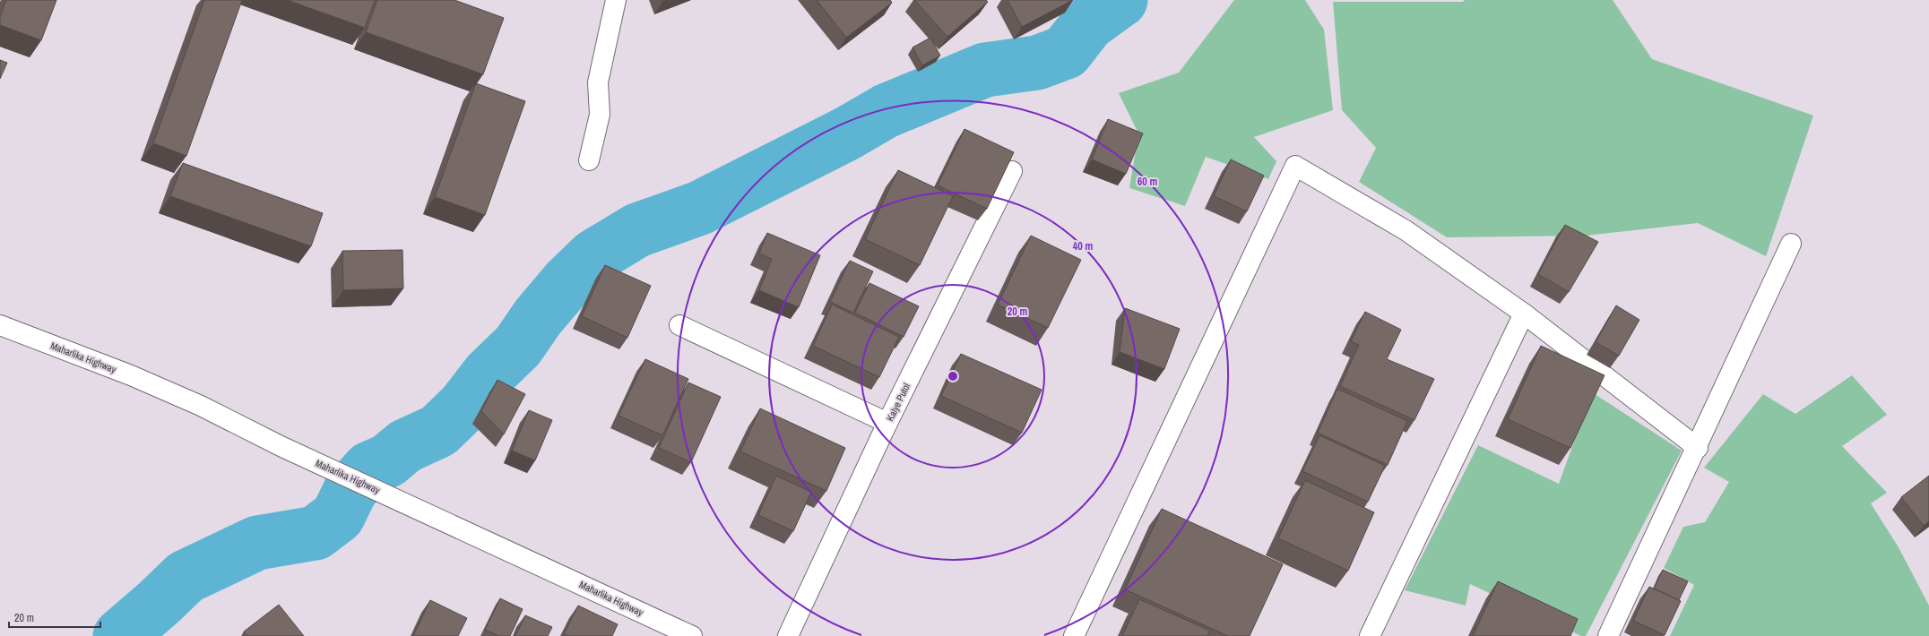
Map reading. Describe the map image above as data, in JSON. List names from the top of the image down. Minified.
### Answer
{"streets":{"main road":["Maharlika Highway","Kalye Putol"]},"scale_bar":"20 m","rings":["60 m","40 m","20 m"]}
